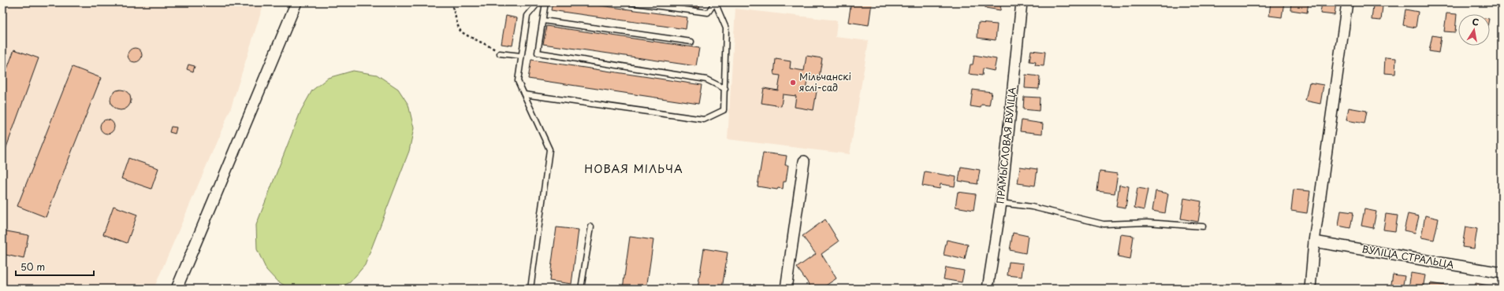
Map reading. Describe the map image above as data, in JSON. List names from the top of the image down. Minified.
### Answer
{"streets":{"street":["ПРАМЫСЛОВАЯ ВУЛІЦА","ВУЛІЦА СТРАЛЬЦА"]},"districts":["НОВАЯ МІЛЬЧА"],"places":["Мільчанскі яслі-сад"],"scale_bar":"50 m","north":"top"}
